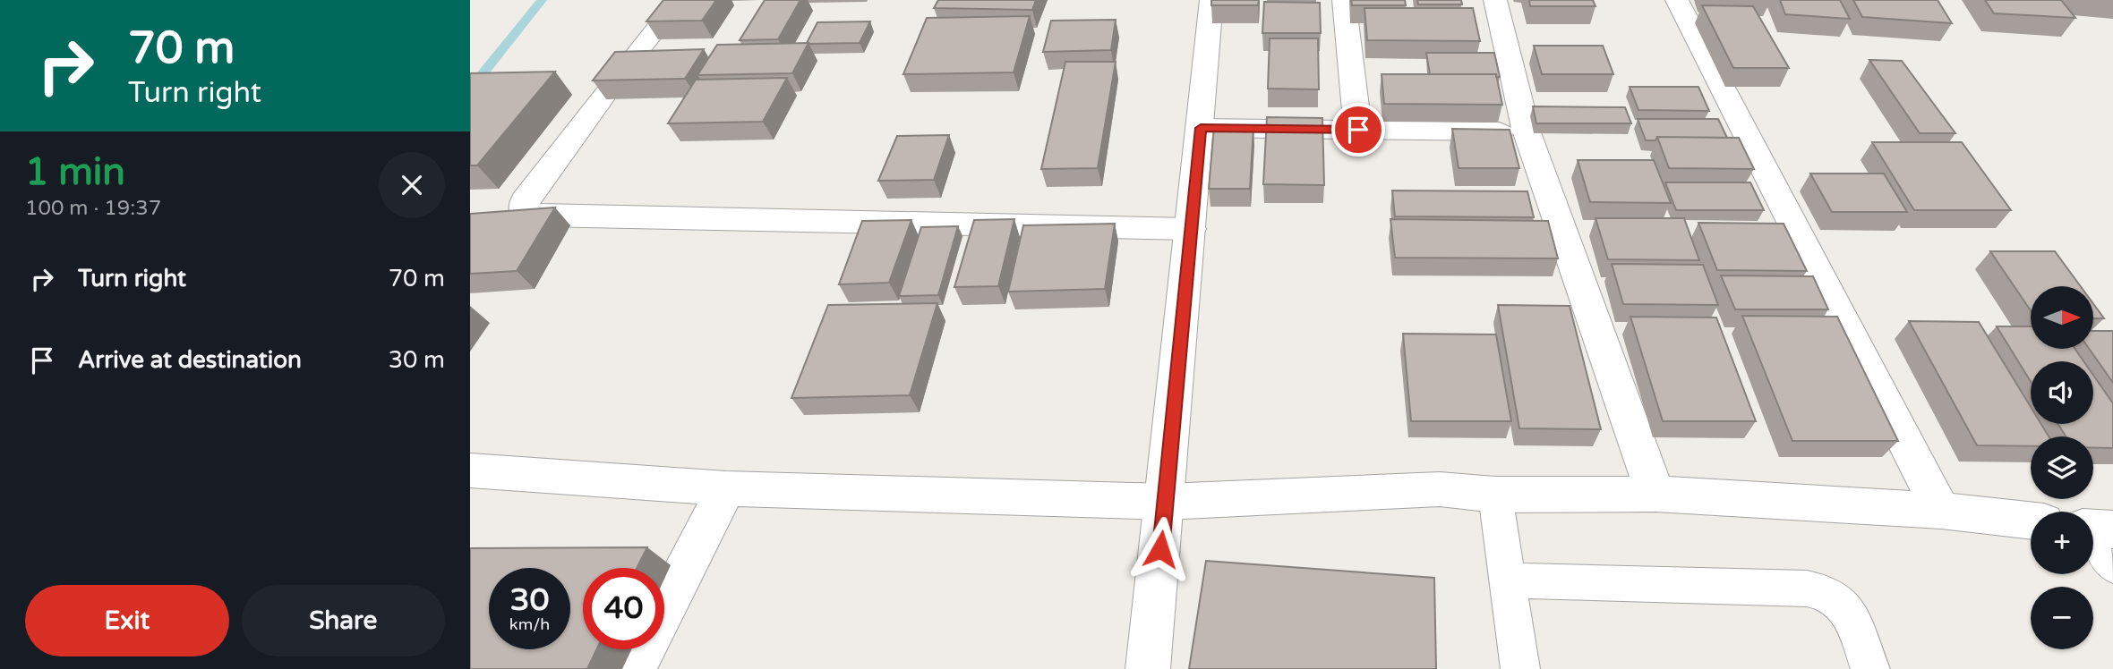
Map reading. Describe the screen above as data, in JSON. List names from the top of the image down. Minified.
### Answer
{"north":"right","page":{"turn":["70 m","Turn right"],"heading":["1 min","100 m · 19:37"],"list":[{"name":"Turn right","value":"70 m"},{"name":"Arrive at destination","value":"30 m"}],"map_buttons":["+","−"],"speed":"30 km/h","limit":"40","buttons":["Exit","Share"]}}
